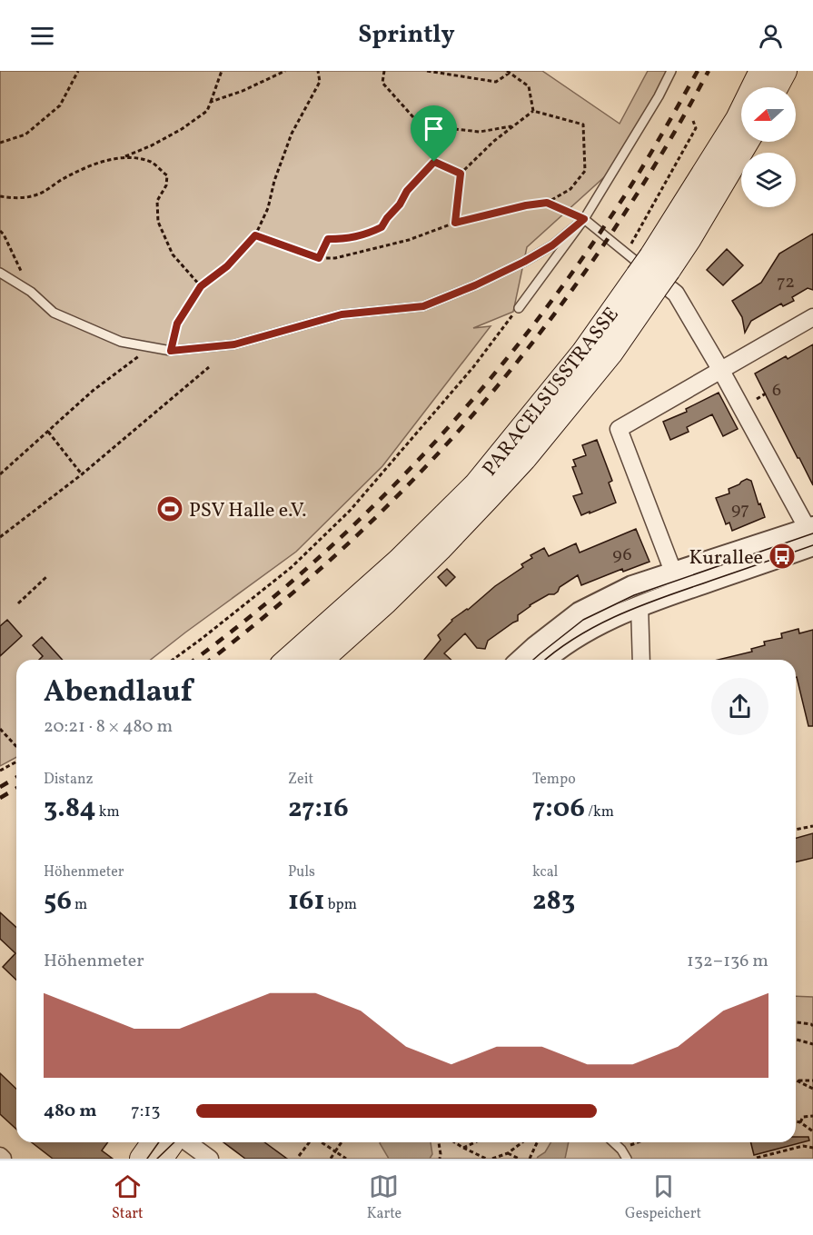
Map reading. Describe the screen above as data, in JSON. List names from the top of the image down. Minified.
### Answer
{"streets":{"main road":["PARACELSUSSTRASSE"]},"places":{"sports":["PSV Halle e.V."],"bus stop":["Kurallee"]},"house_numbers":["72","6","97","96"],"north":"left","page":{"header":"Sprintly","heading":["Abendlauf","20:21 · 8 × 480 m"],"stats":[["Distanz","3.84 km"],["Zeit","27:16"],["Tempo","7:06 /km"],["Höhenmeter","56 m"],["Puls","161 bpm"],["kcal","283"]],"chart":["Höhenmeter","132–136 m"],"list":[{"name":"480 m","note":"7:13"}],"tabs":["Start","Karte","Gespeichert"]}}
